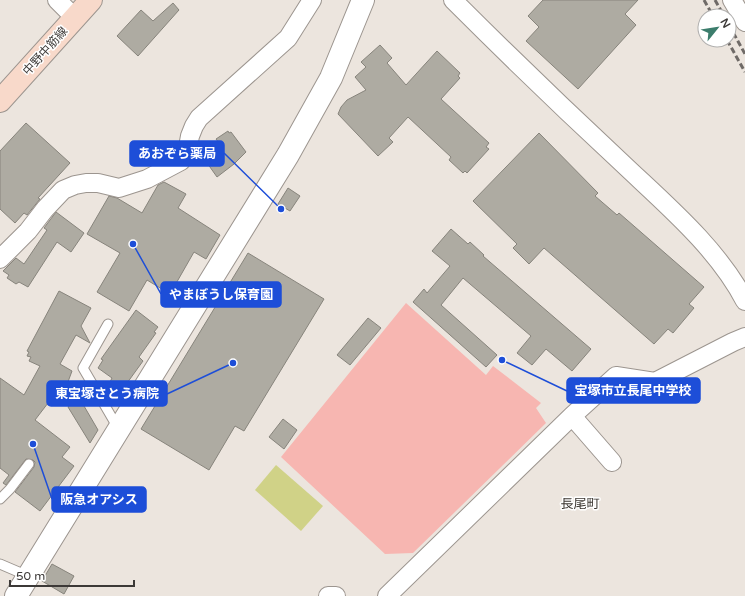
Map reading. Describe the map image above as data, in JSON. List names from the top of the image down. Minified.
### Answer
{"streets":{"main road":["中野中筋線"]},"districts":["長尾町"],"places":["あおぞら薬局","やまぼうし保育園","宝塚市立長尾中学校","東宝塚さとう病院","阪急オアシス"],"scale_bar":"50 m","north":"top right"}
